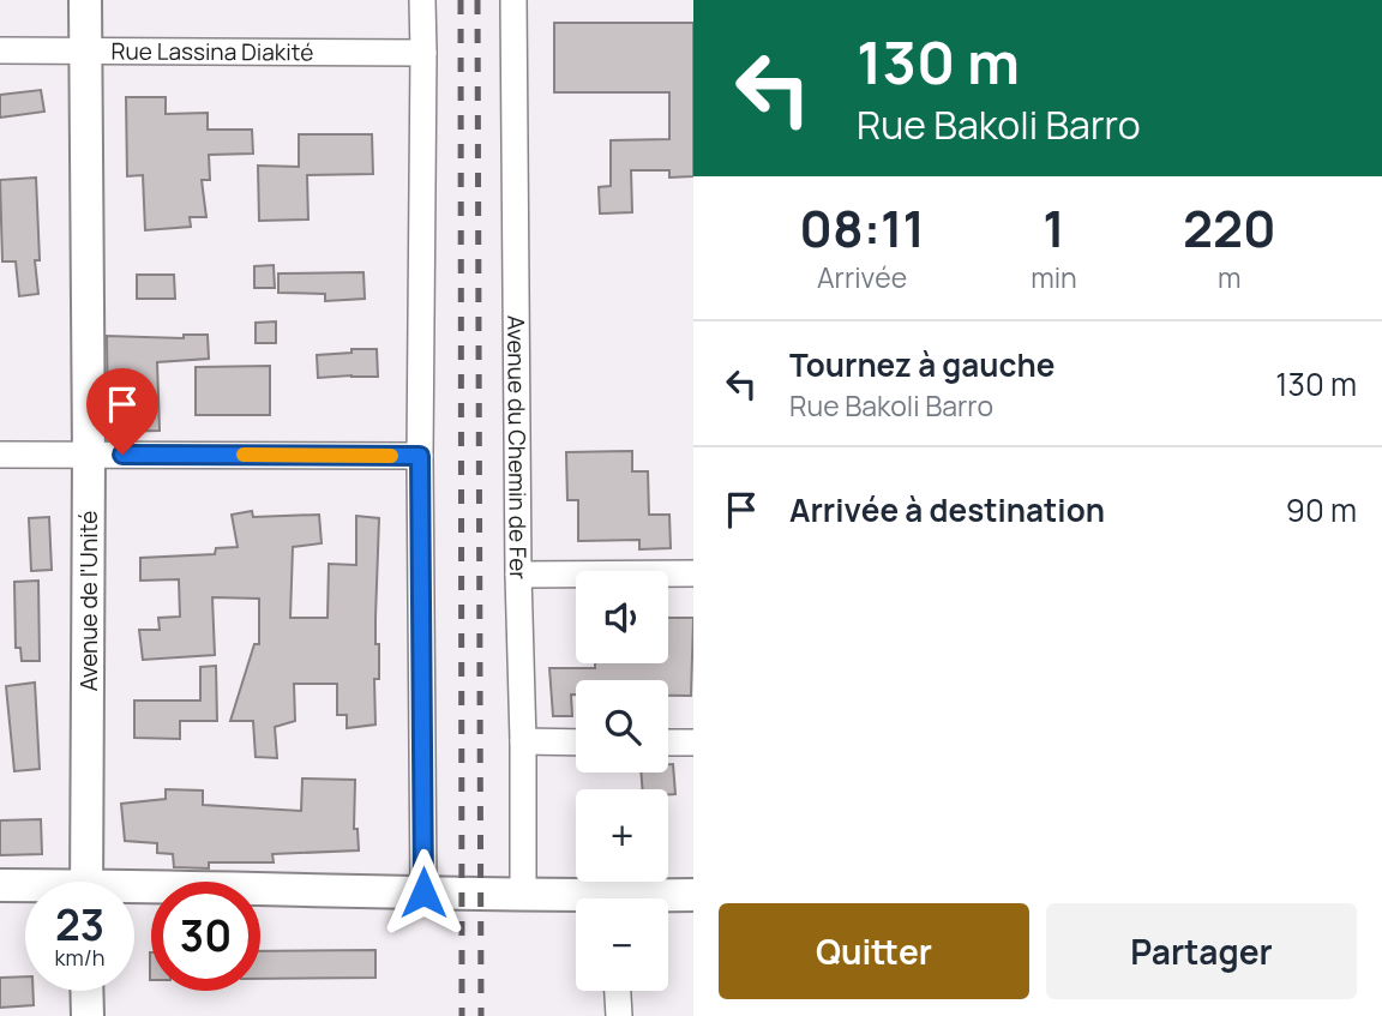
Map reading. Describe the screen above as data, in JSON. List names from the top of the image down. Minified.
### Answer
{"streets":{"street":["Rue Lassina Diakité","Avenue du Chemin de Fer","Avenue de l'Unité"]},"crossings":[["Rue Lassina Diakité","Avenue de l'Unité"]],"page":{"turn":["130 m","Rue Bakoli Barro"],"eta":["08:11","Arrivée","1","min","220","m"],"list":[{"name":"Tournez à gauche","note":"Rue Bakoli Barro","value":"130 m"},{"name":"Arrivée à destination","value":"90 m"}],"map_buttons":["+","−"],"speed":"23 km/h","limit":"30","buttons":["Quitter","Partager"]}}
